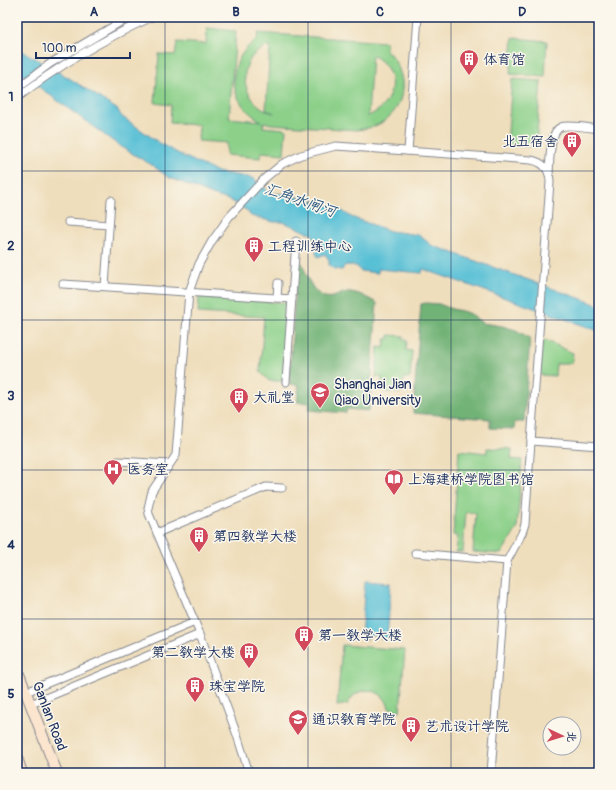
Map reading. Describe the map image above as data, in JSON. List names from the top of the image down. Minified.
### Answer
{"streets":{"main road":["Ganlan Road"]},"water":["汇角水闸河"],"places":{"building":["体育馆","北五宿舍","工程训练中心","大礼堂","第四教学大楼","第一教学大楼","第二教学大楼","珠宝学院","艺术设计学院"],"school or university":["Shanghai Jian Qiao University","通识教育学院"],"hospital":["医务室"],"library":["上海建桥学院图书馆"]},"scale_bar":"100 m","north":"right","grid":{"columns":["A","B","C","D"],"rows":["1","2","3","4","5"]}}
